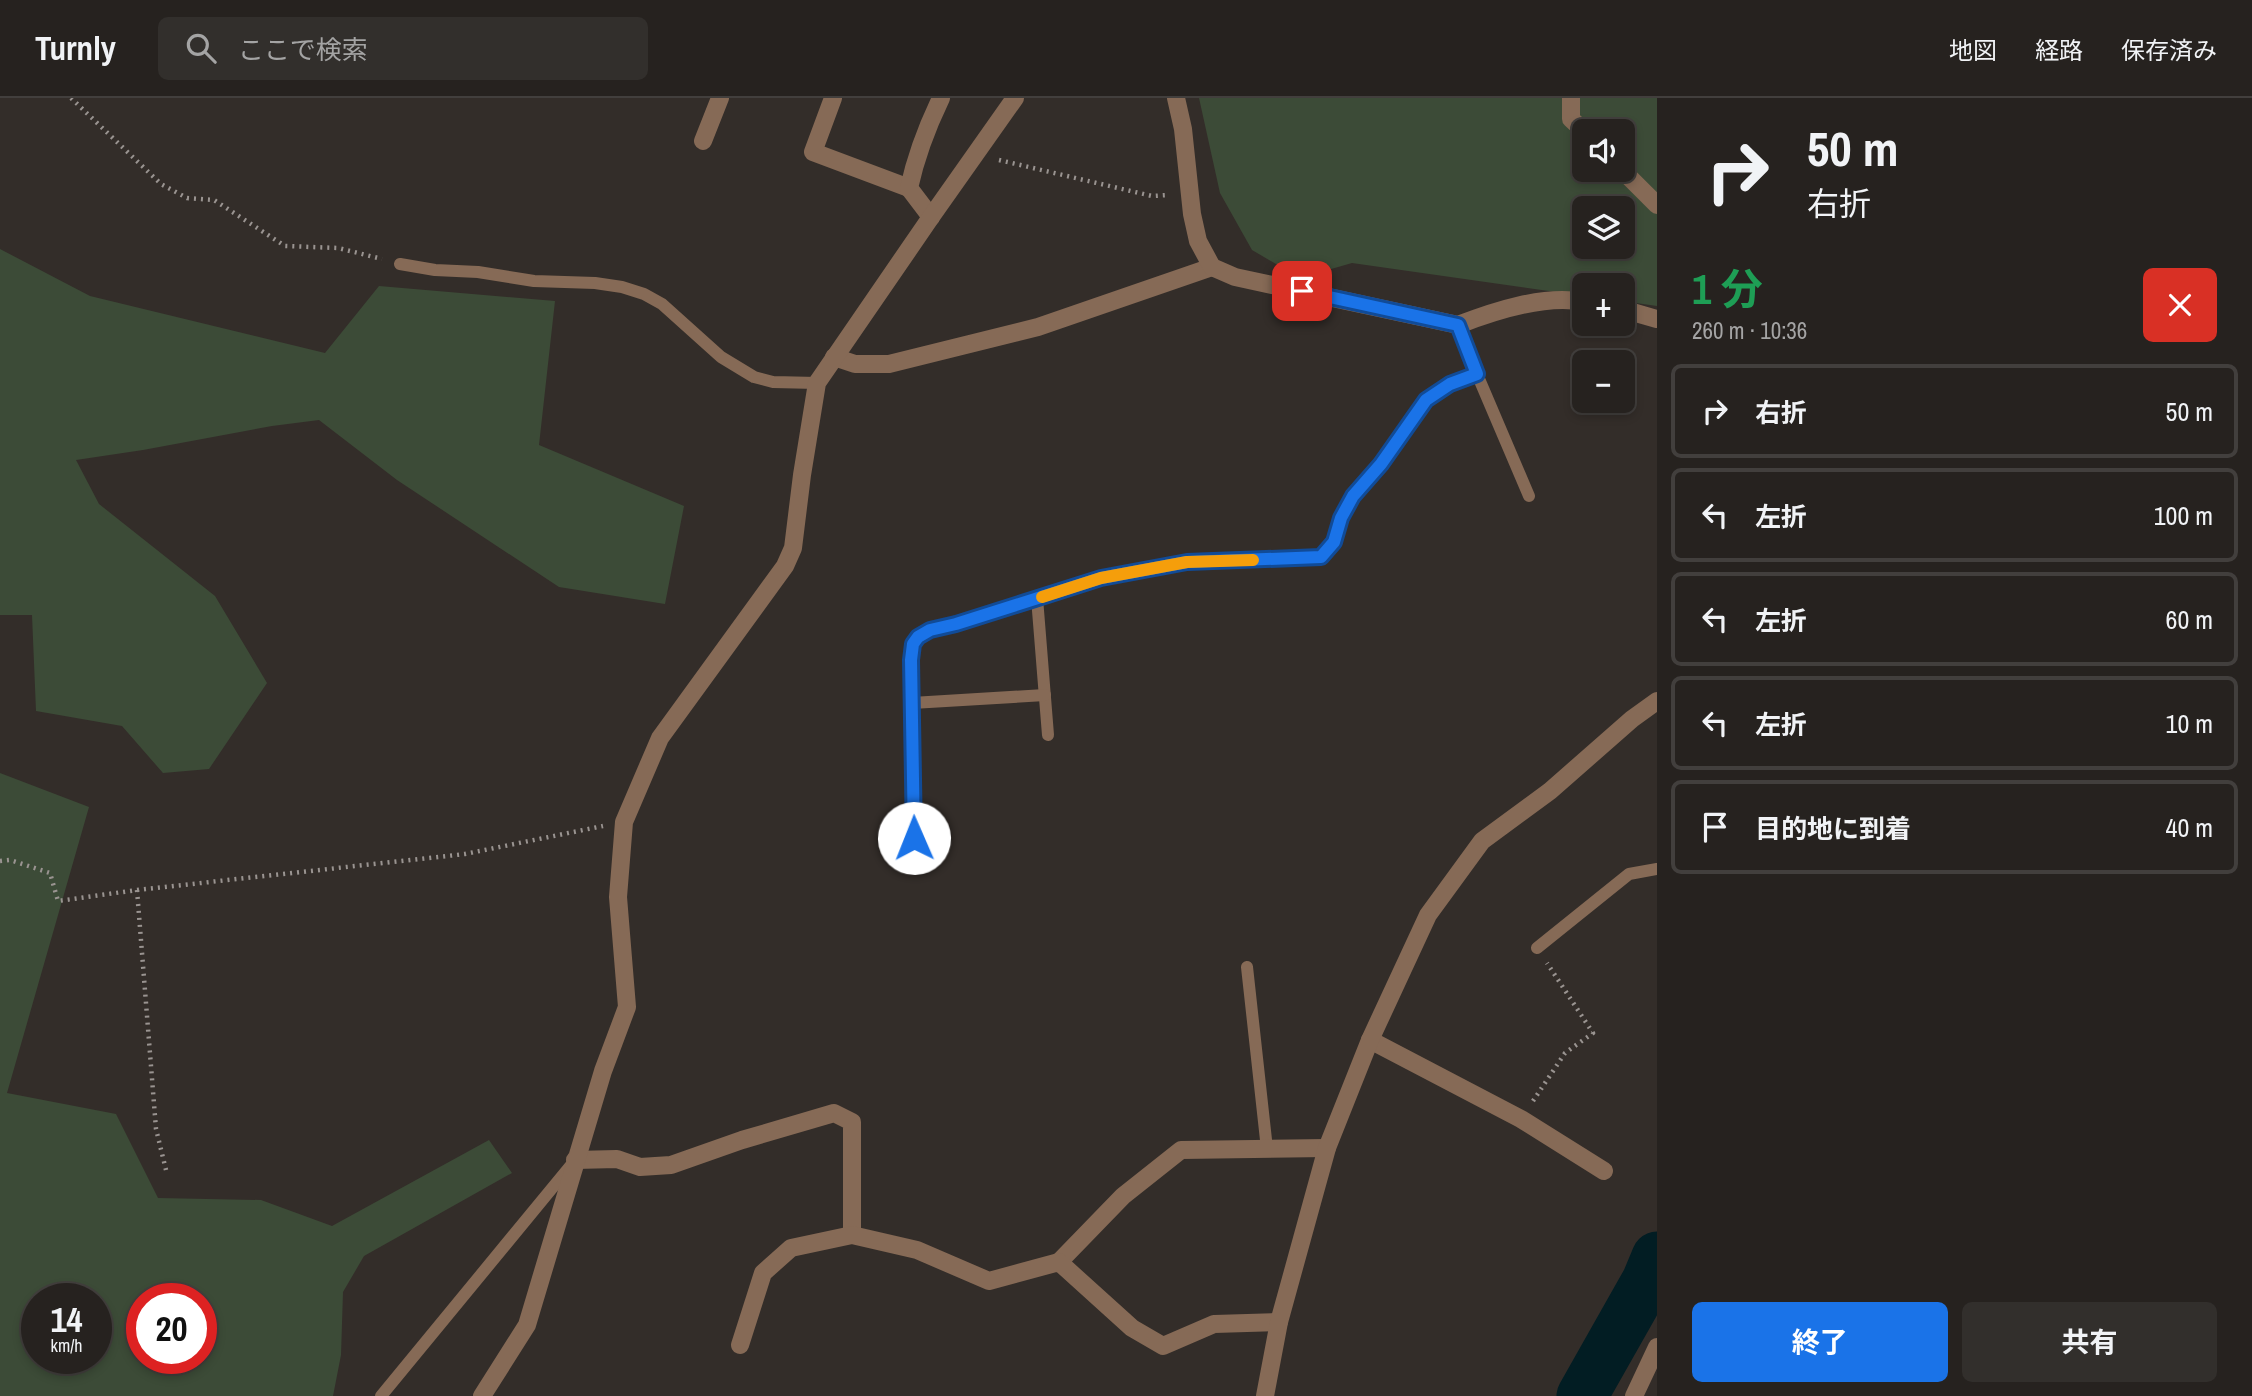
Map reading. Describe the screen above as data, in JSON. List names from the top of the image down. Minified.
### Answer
{"page":{"header":"Turnly","search":"ここで検索","nav":["地図","経路","保存済み"],"turn":["50 m","右折"],"map_buttons":["+","−"],"heading":["1 分","260 m · 10:36"],"list":[{"name":"右折","value":"50 m"},{"name":"左折","value":"100 m"},{"name":"左折","value":"60 m"},{"name":"左折","value":"10 m"},{"name":"目的地に到着","value":"40 m"}],"speed":"14 km/h","limit":"20","buttons":["終了","共有"]}}
